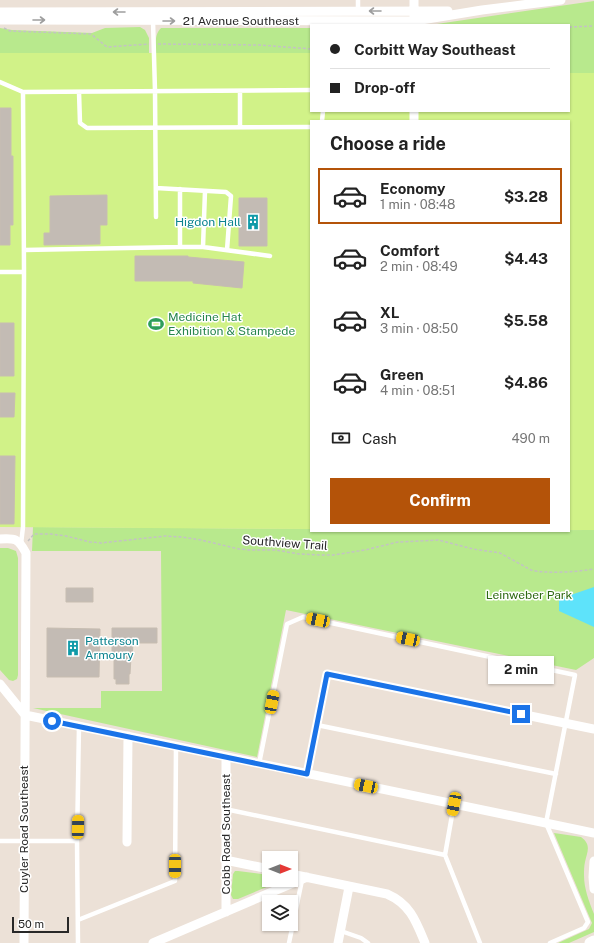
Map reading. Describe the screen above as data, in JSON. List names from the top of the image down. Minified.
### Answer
{"streets":{"street":["21 Avenue Southeast","Cuyler Road Southeast","Cobb Road Southeast"],"path":["Southview Trail"]},"crossings":[["Southview Trail","Cuyler Road Southeast"]],"parks":["Leinweber Park"],"places":{"building":["Higdon Hall","Patterson Armoury"],"sports":["Medicine Hat Exhibition & Stampede"]},"scale_bar":"50 m","north":"right","page":{"banner":["Corbitt Way Southeast","Drop-off"],"heading":"Choose a ride","list":[{"name":"Economy","note":"1 min · 08:48","value":"$3.28"},{"name":"Comfort","note":"2 min · 08:49","value":"$4.43"},{"name":"XL","note":"3 min · 08:50","value":"$5.58"},{"name":"Green","note":"4 min · 08:51","value":"$4.86"}],"pay":["Cash","490 m"],"buttons":"Confirm","bubble":"2 min","scale":"50 m"}}
